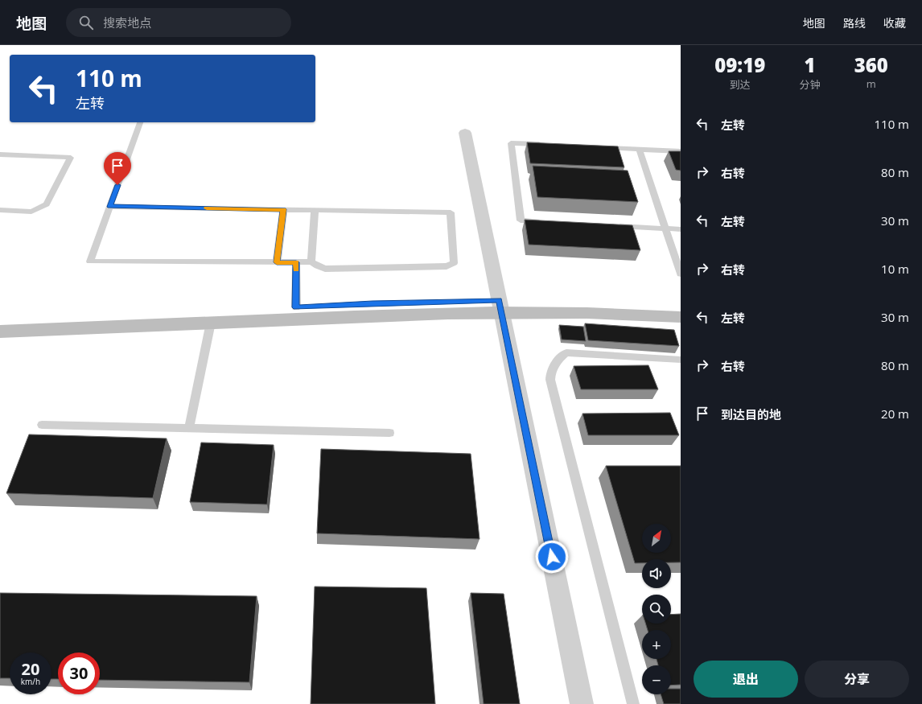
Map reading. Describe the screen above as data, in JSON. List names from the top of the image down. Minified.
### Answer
{"north":"top right","page":{"header":"地图","search":"搜索地点","nav":["地图","路线","收藏"],"eta":["09:19","到达","1","分钟","360","m"],"turn":["110 m","左转"],"list":[{"name":"左转","value":"110 m"},{"name":"右转","value":"80 m"},{"name":"左转","value":"30 m"},{"name":"右转","value":"10 m"},{"name":"左转","value":"30 m"},{"name":"右转","value":"80 m"},{"name":"到达目的地","value":"20 m"}],"map_buttons":["+","−"],"speed":"20 km/h","limit":"30","buttons":["退出","分享"]}}
